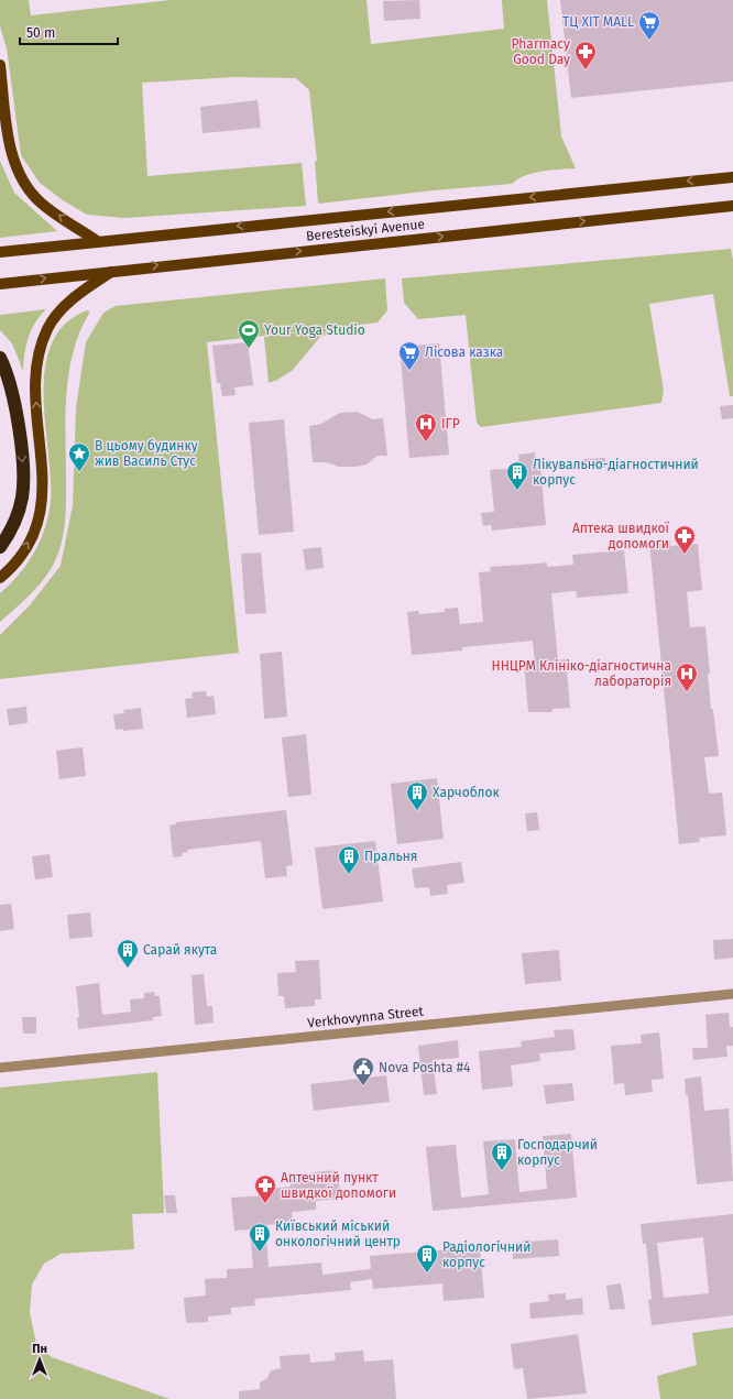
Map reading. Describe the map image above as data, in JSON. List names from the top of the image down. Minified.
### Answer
{"streets":{"main road":["Beresteiskyi Avenue"],"street":["Verkhovynna Street"]},"places":{"supermarket":["ТЦ ХІТ MALL","Лісова казка"],"pharmacy":["Pharmacy Good Day","Аптека швидкої допомоги","Аптечний пункт швидкої допомоги"],"sports":["Your Yoga Studio"],"hospital":["ІГР","ННЦРМ Клініко-діагностична лабораторія"],"place":["В цьому будинку жив Василь Стус"],"building":["Лікувально-діагностичний корпус","Харчоблок","Пральня","Сарай якута","Господарчий корпус","Київський міський онкологічний центр","Радіологічний корпус"],"public building":["Nova Poshta #4"]},"scale_bar":"50 m","north":"top"}
